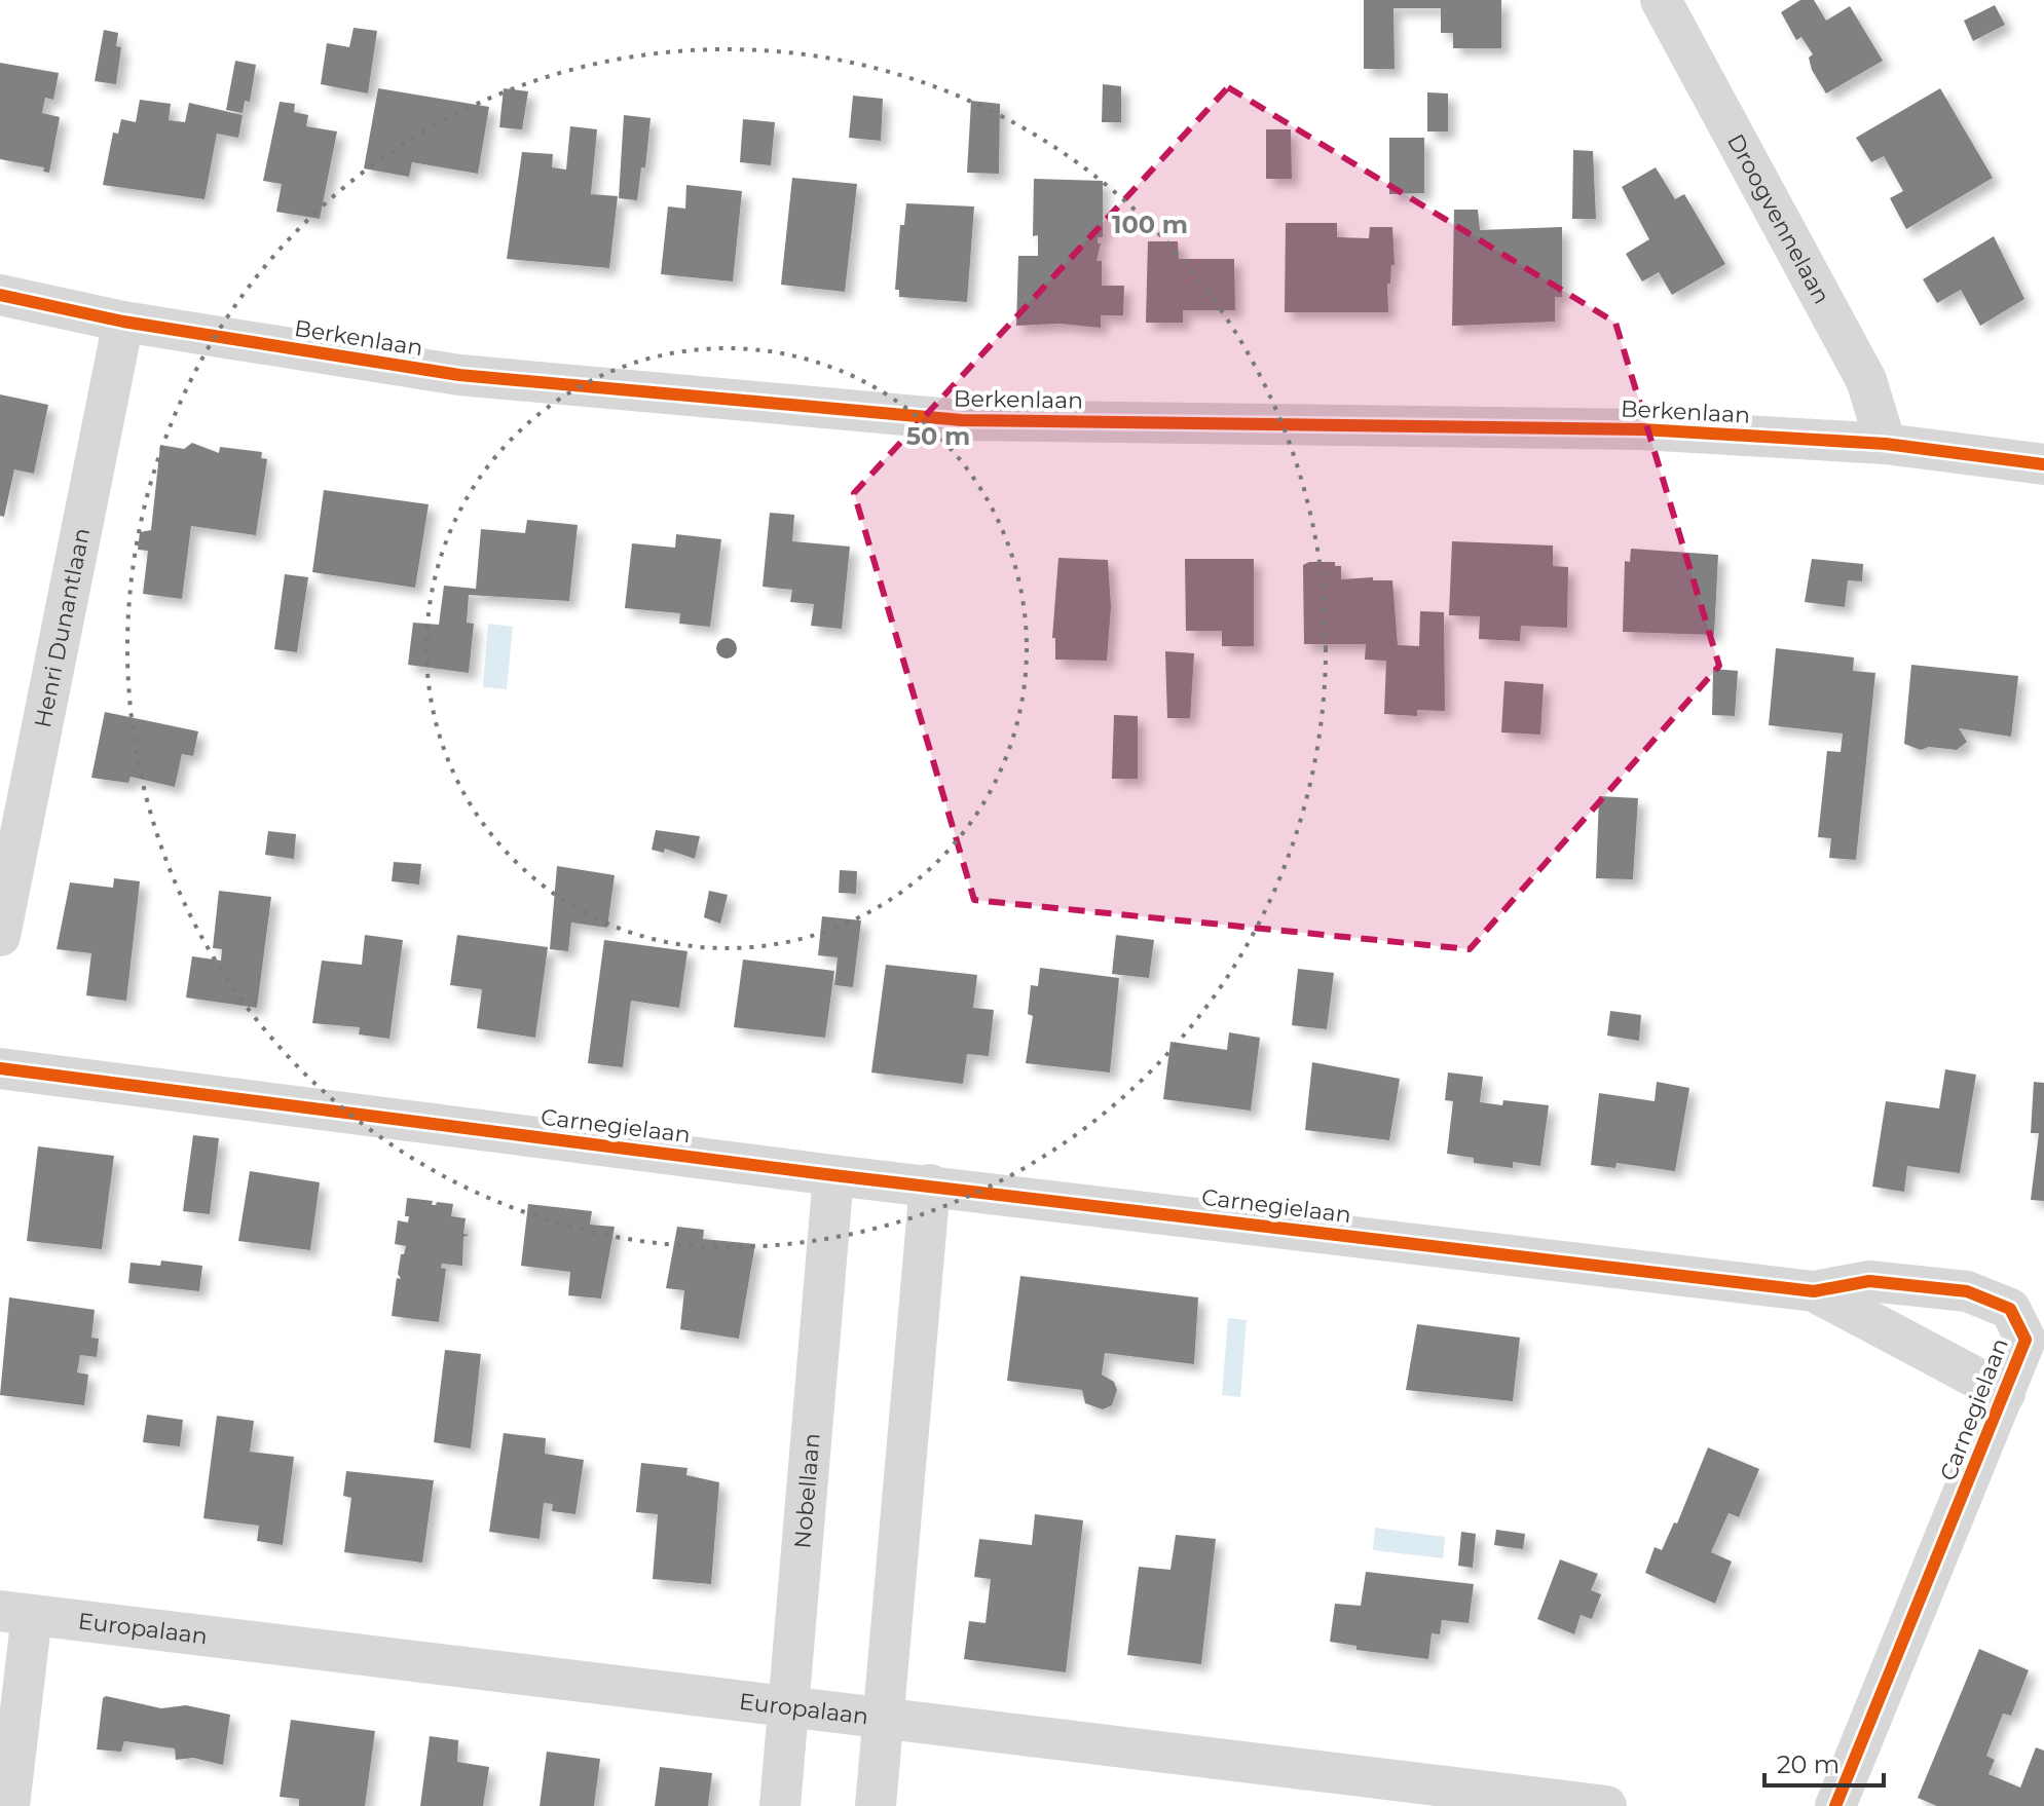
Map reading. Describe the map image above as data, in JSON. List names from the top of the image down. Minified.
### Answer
{"streets":{"street":["Droogvennelaan","Berkenlaan","Henri Dunantlaan","Carnegielaan","Nobellaan","Europalaan"]},"crossings":[["Droogvennelaan","Berkenlaan"],["Berkenlaan","Henri Dunantlaan"],["Carnegielaan","Nobellaan"],["Nobellaan","Europalaan"]],"scale_bar":"20 m","rings":["100 m","50 m"]}
